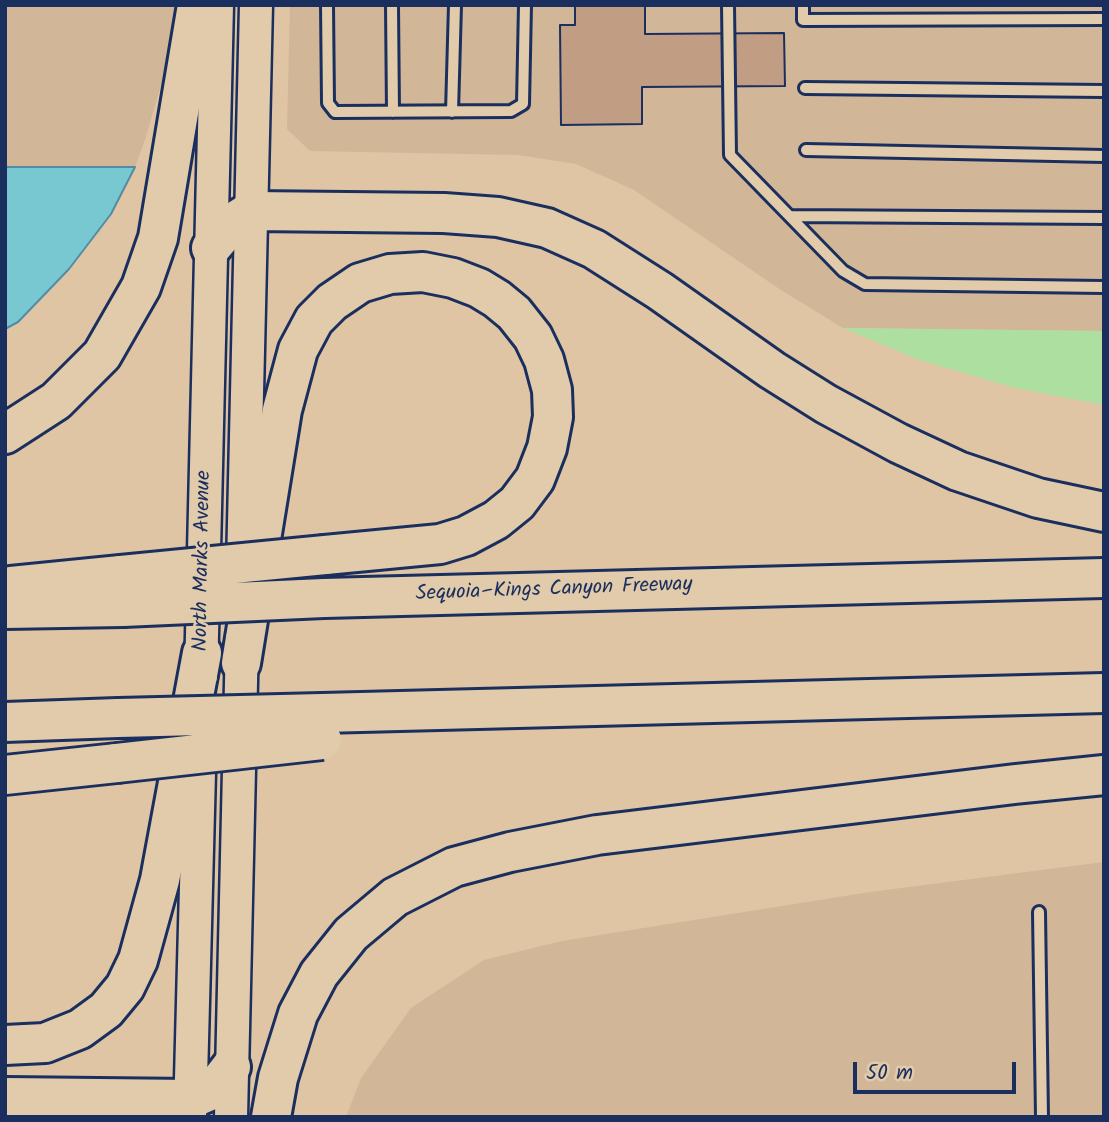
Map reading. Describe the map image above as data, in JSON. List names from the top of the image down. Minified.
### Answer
{"streets":{"highway":["Sequoia–Kings Canyon Freeway"],"main road":["North Marks Avenue"]},"scale_bar":"50 m"}
